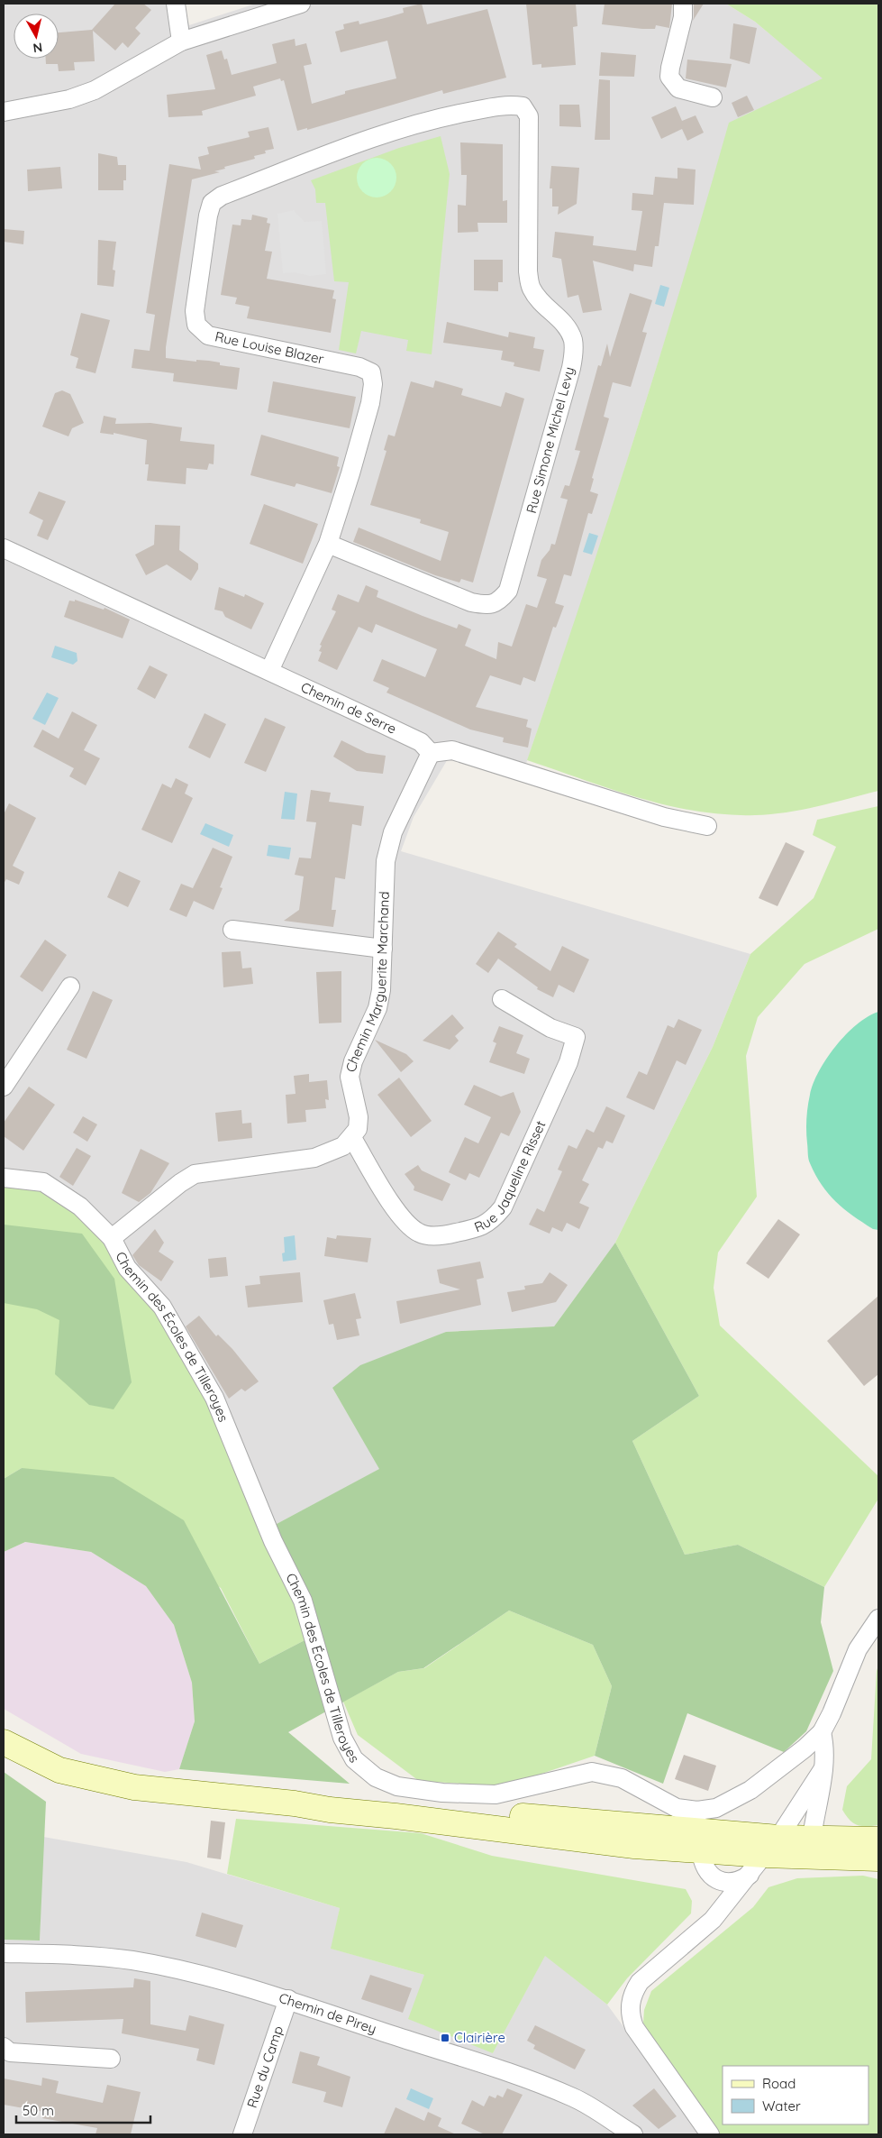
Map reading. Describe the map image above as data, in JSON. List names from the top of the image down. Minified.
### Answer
{"streets":{"street":["Rue Louise Blazer","Rue Simone Michel Levy","Chemin de Serre","Chemin Marguerite Marchand","Rue Jaqueline Risset","Chemin des Écoles de Tilleroyes","Chemin de Pirey","Rue du Camp"]},"crossings":[["Rue Louise Blazer","Rue Simone Michel Levy"],["Rue Louise Blazer","Chemin de Serre"],["Chemin de Serre","Chemin Marguerite Marchand"],["Chemin Marguerite Marchand","Rue Jaqueline Risset"],["Chemin de Pirey","Rue du Camp"]],"places":{"transit":["Clairière"]},"legend":["Road","Water"],"scale_bar":"50 m","north":"bottom"}
